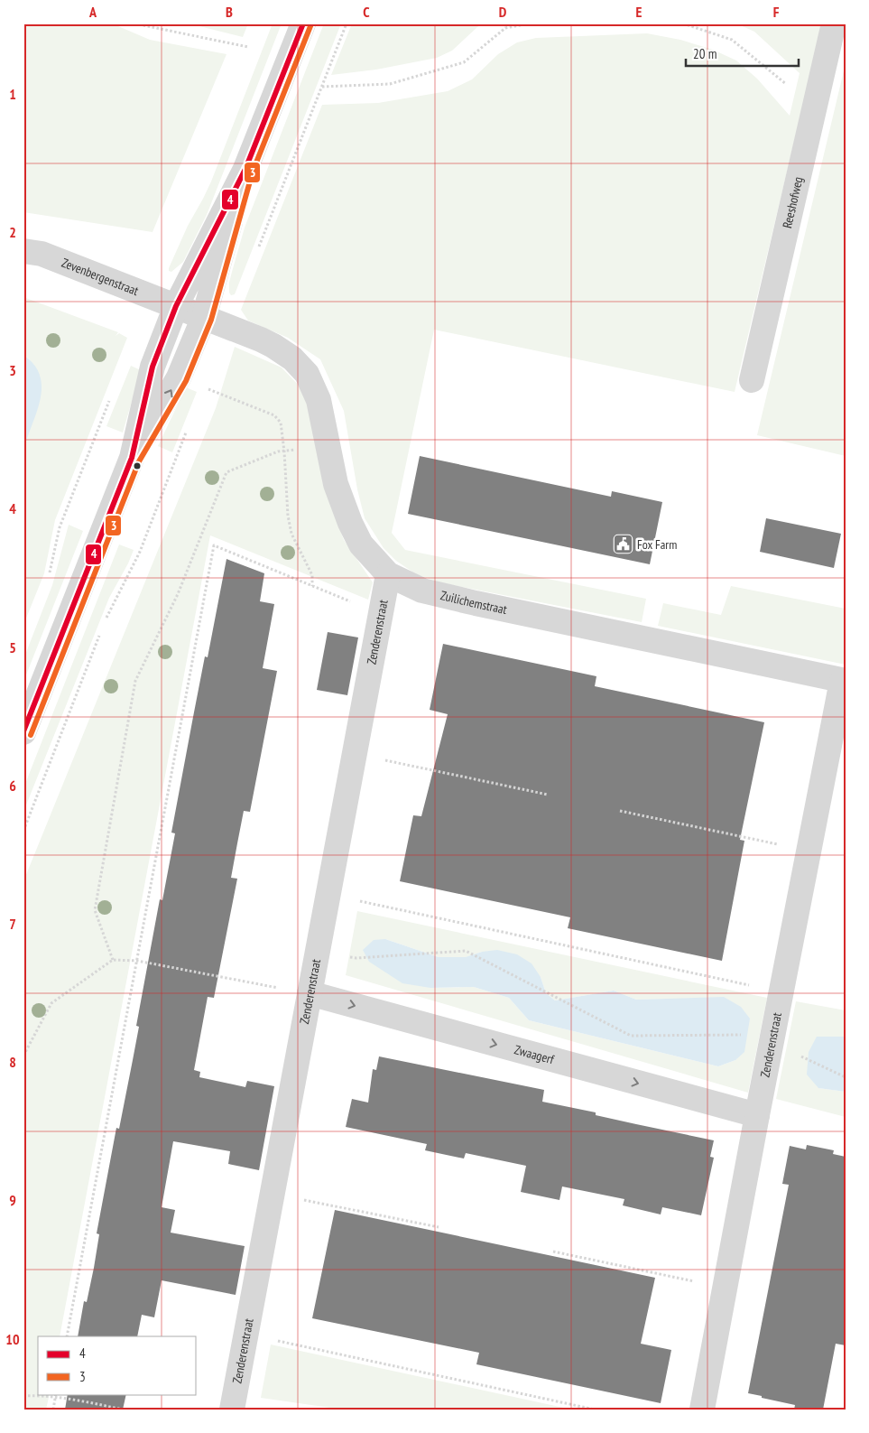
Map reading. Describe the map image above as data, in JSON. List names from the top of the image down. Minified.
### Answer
{"streets":{"street":["Reeshofweg","Zevenbergenstraat","Zuilichemstraat","Zenderenstraat","Zwaagerf"]},"crossings":[["Zevenbergenstraat","Zuilichemstraat"],["Zuilichemstraat","Zenderenstraat"],["Zenderenstraat","Zwaagerf"]],"one_way":["Zwaagerf"],"places":{"public building":["Fox Farm"]},"lines":["transit line 4","transit line 3"],"legend":["4","3"],"scale_bar":"20 m","grid":{"columns":["A","B","C","D","E","F"],"rows":["1","2","3","4","5","6","7","8","9","10"]}}
